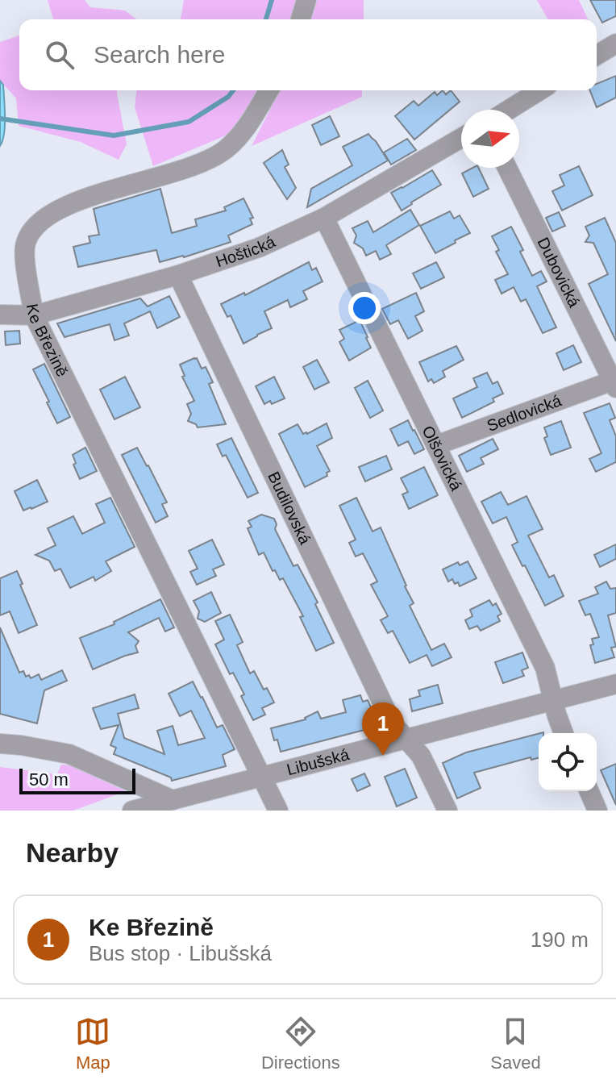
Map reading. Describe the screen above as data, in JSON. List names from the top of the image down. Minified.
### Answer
{"streets":{"street":["Hoštická","Dubovická","Ke Březině","Sedlovická","Olšovická","Budilovská","Libušská"]},"crossings":[["Hoštická","Ke Březině"],["Hoštická","Olšovická"],["Hoštická","Budilovská"],["Dubovická","Sedlovická"],["Ke Březině","Libušská"],["Sedlovická","Olšovická"],["Olšovická","Libušská"],["Budilovská","Libušská"]],"scale_bar":"50 m","north":"right","page":{"search":"Search here","pins":"1","scale":"50 m","heading":"Nearby","list":[{"mark":"1","name":"Ke Březině","note":"Bus stop · Libušská","value":"190 m"}],"nav":["Map","Directions","Saved"]}}
